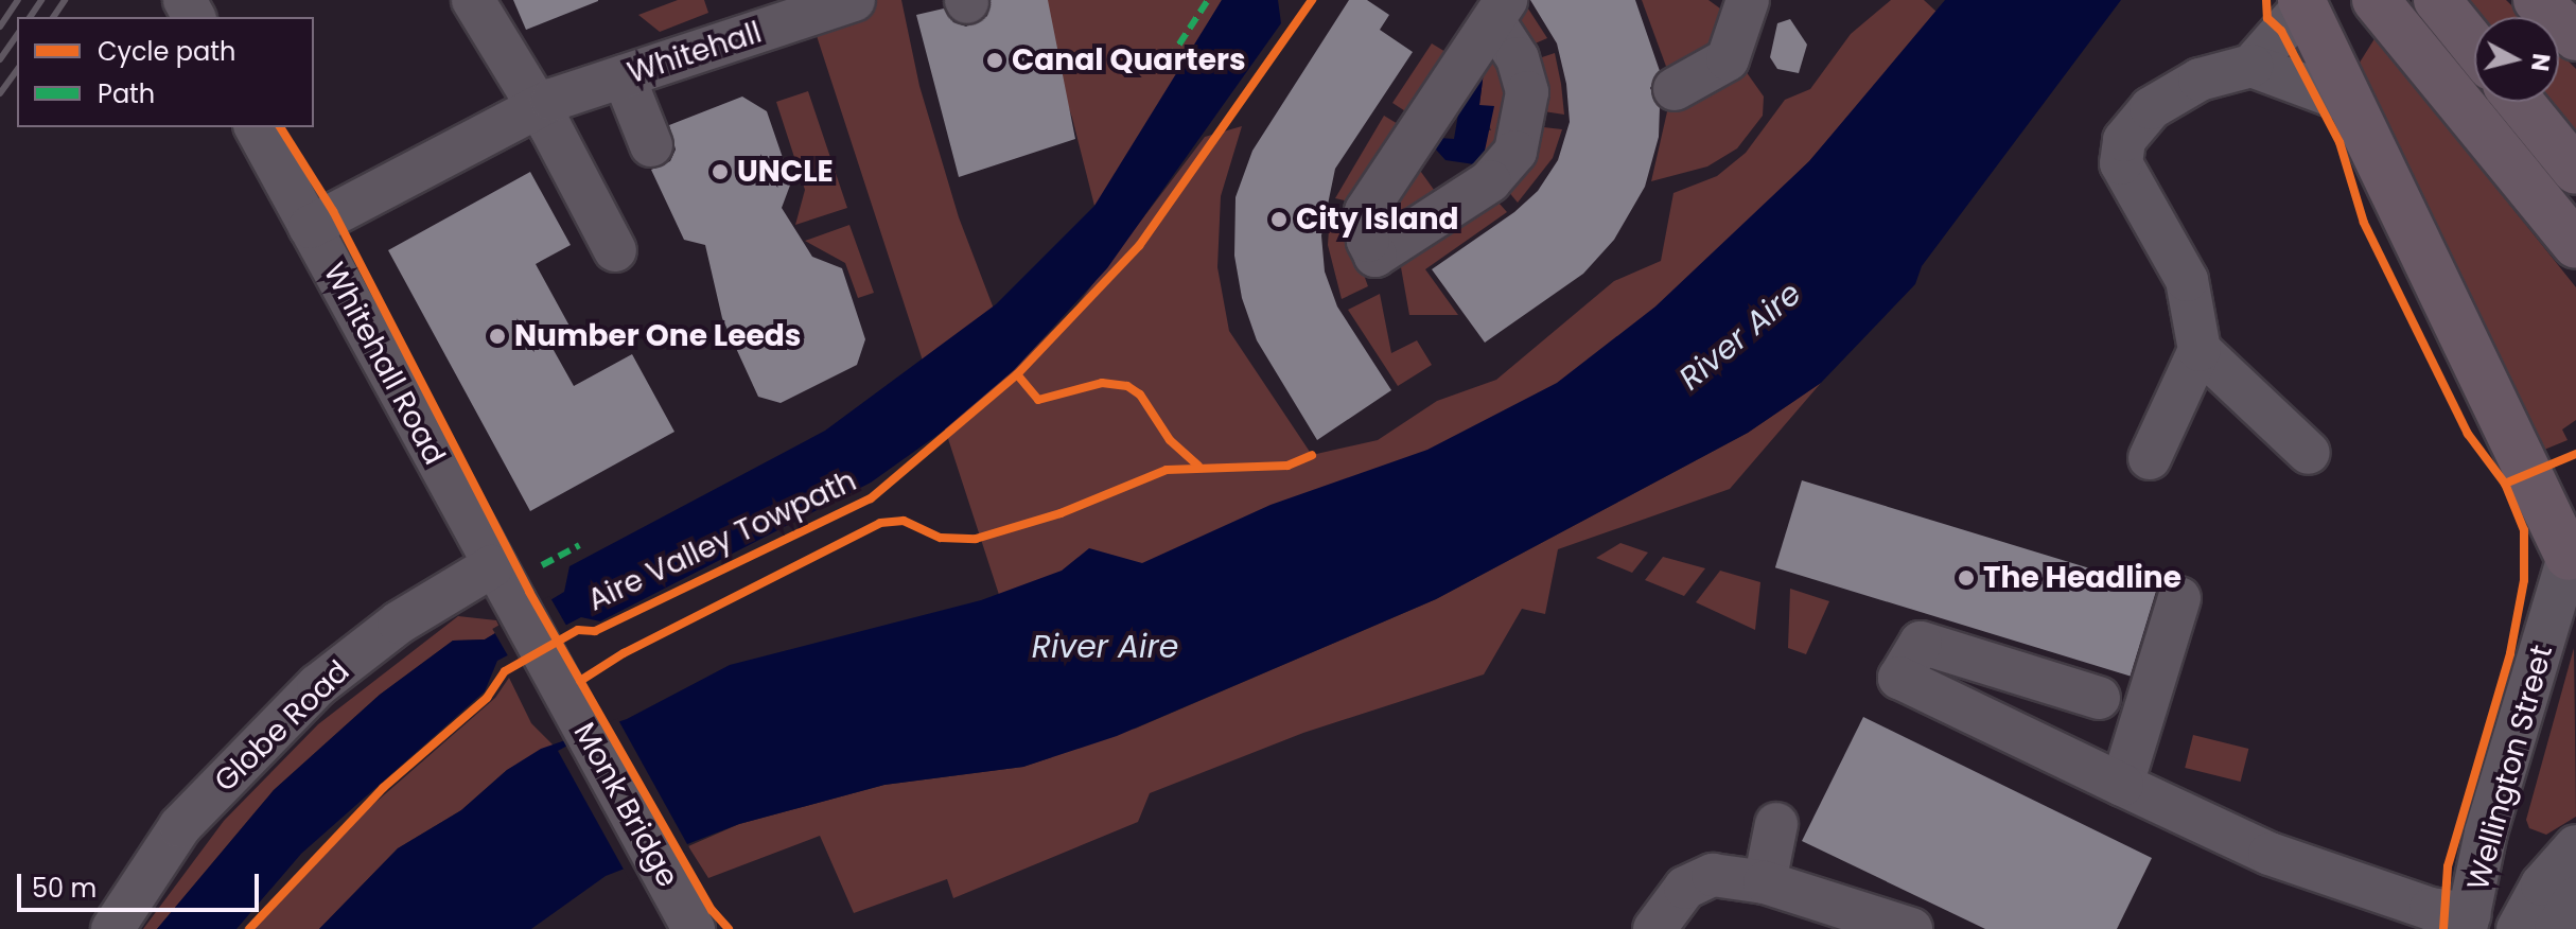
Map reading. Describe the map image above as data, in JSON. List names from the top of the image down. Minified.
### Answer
{"streets":{"street":["Whitehall","Whitehall Road","Globe Road","Wellington Street","Monk Bridge"],"cycle path":["Aire Valley Towpath"]},"crossings":[["Whitehall","Whitehall Road"],["Whitehall Road","Globe Road"],["Whitehall Road","Monk Bridge"],["Globe Road","Monk Bridge"]],"water":["River Aire"],"places":["Canal Quarters","UNCLE","City Island","Number One Leeds","The Headline"],"legend":["Cycle path","Path"],"scale_bar":"50 m","north":"right"}
